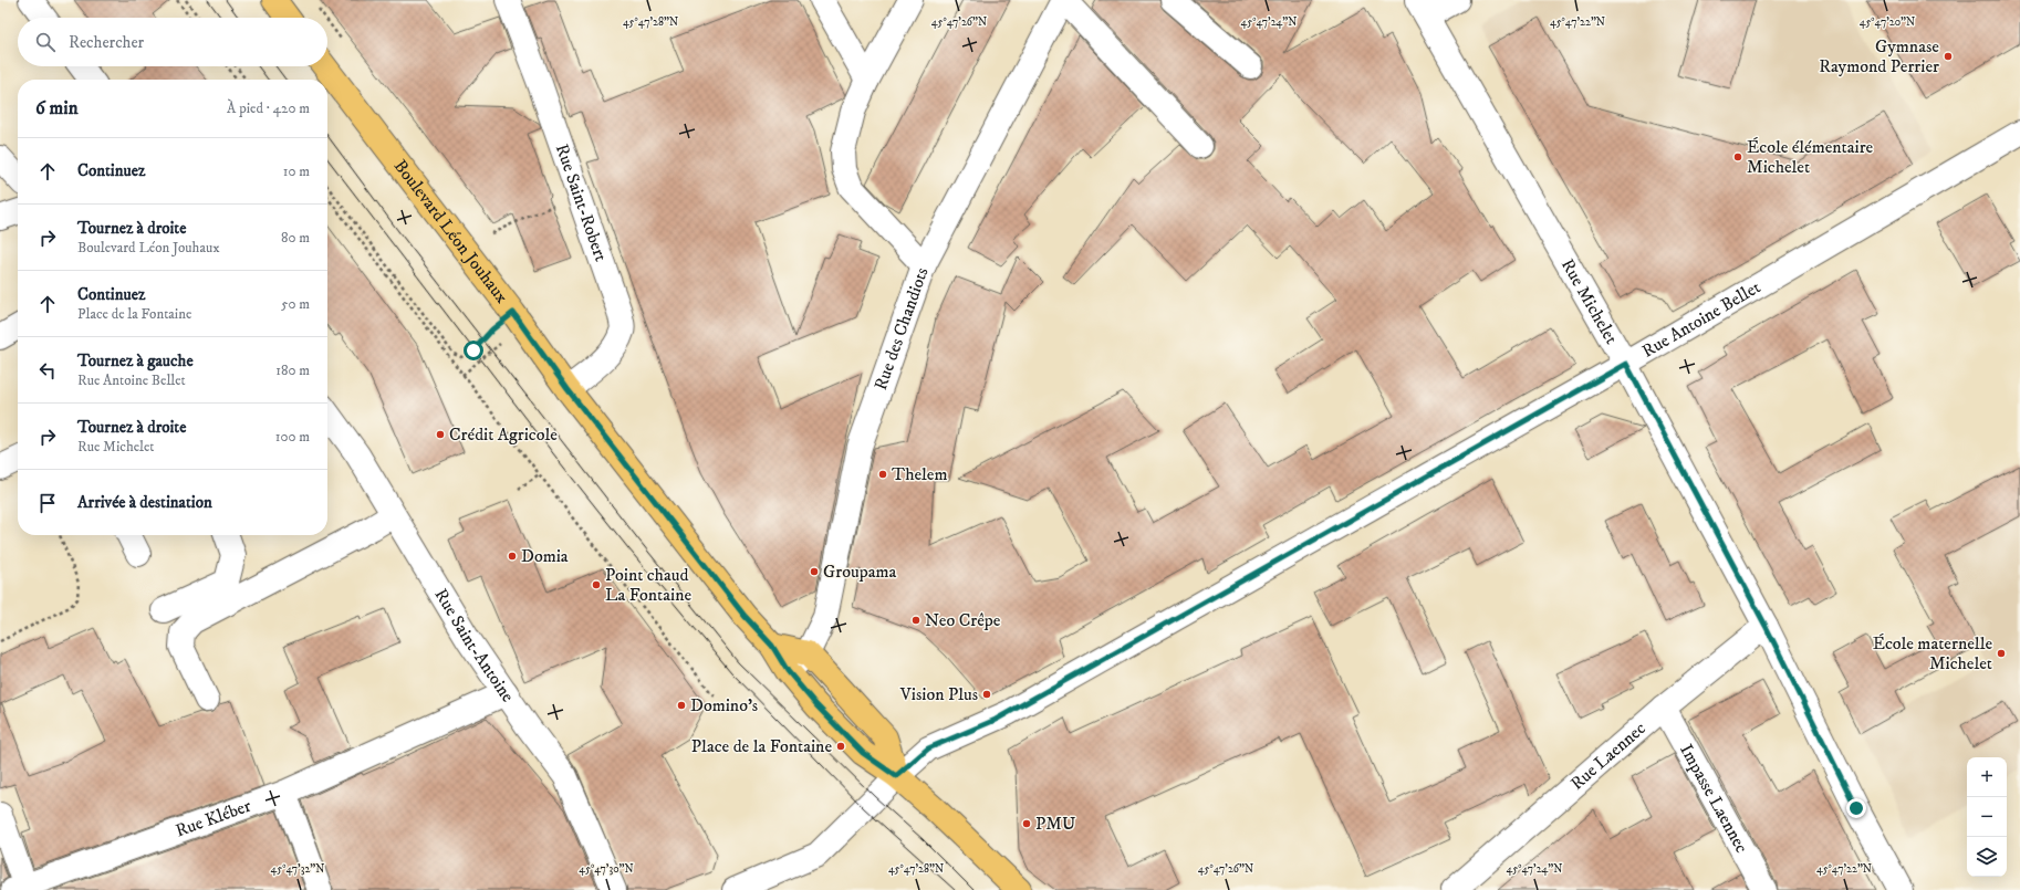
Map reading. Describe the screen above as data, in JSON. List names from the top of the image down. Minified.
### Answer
{"streets":{"main road":["Boulevard Léon Jouhaux"],"street":["Rue Saint-Robert","Rue Michelet","Rue Antoine Bellet","Rue des Chandiots","Rue Saint-Antoine","Rue Laennec","Impasse Laennec","Rue Kléber"]},"crossings":[["Rue Saint-Robert","Boulevard Léon Jouhaux"],["Rue Michelet","Rue Antoine Bellet"],["Rue Michelet","Rue Laennec"],["Rue Saint-Antoine","Rue Kléber"],["Rue Laennec","Impasse Laennec"]],"places":["Gymnase Raymond Perrier","École élémentaire Michelet","Crédit Agricole","Thelem","Domia","Groupama","Point chaud La Fontaine","Neo Crêpe","École maternelle Michelet","Vision Plus","Domino's","Place de la Fontaine","PMU"],"page":{"search":"Rechercher","heading":["6 min","À pied · 420 m"],"list":[["Continuez","10 m"],["Tournez à droite","Boulevard Léon Jouhaux","80 m"],["Continuez","Place de la Fontaine","50 m"],["Tournez à gauche","Rue Antoine Bellet","180 m"],["Tournez à droite","Rue Michelet","100 m"],"Arrivée à destination"],"map_buttons":["+","−"]},"coordinates":["45°47'28\"N","45°47'26\"N","45°47'24\"N","45°47'22\"N","45°47'20\"N","45°47'32\"N","45°47'30\"N"]}
